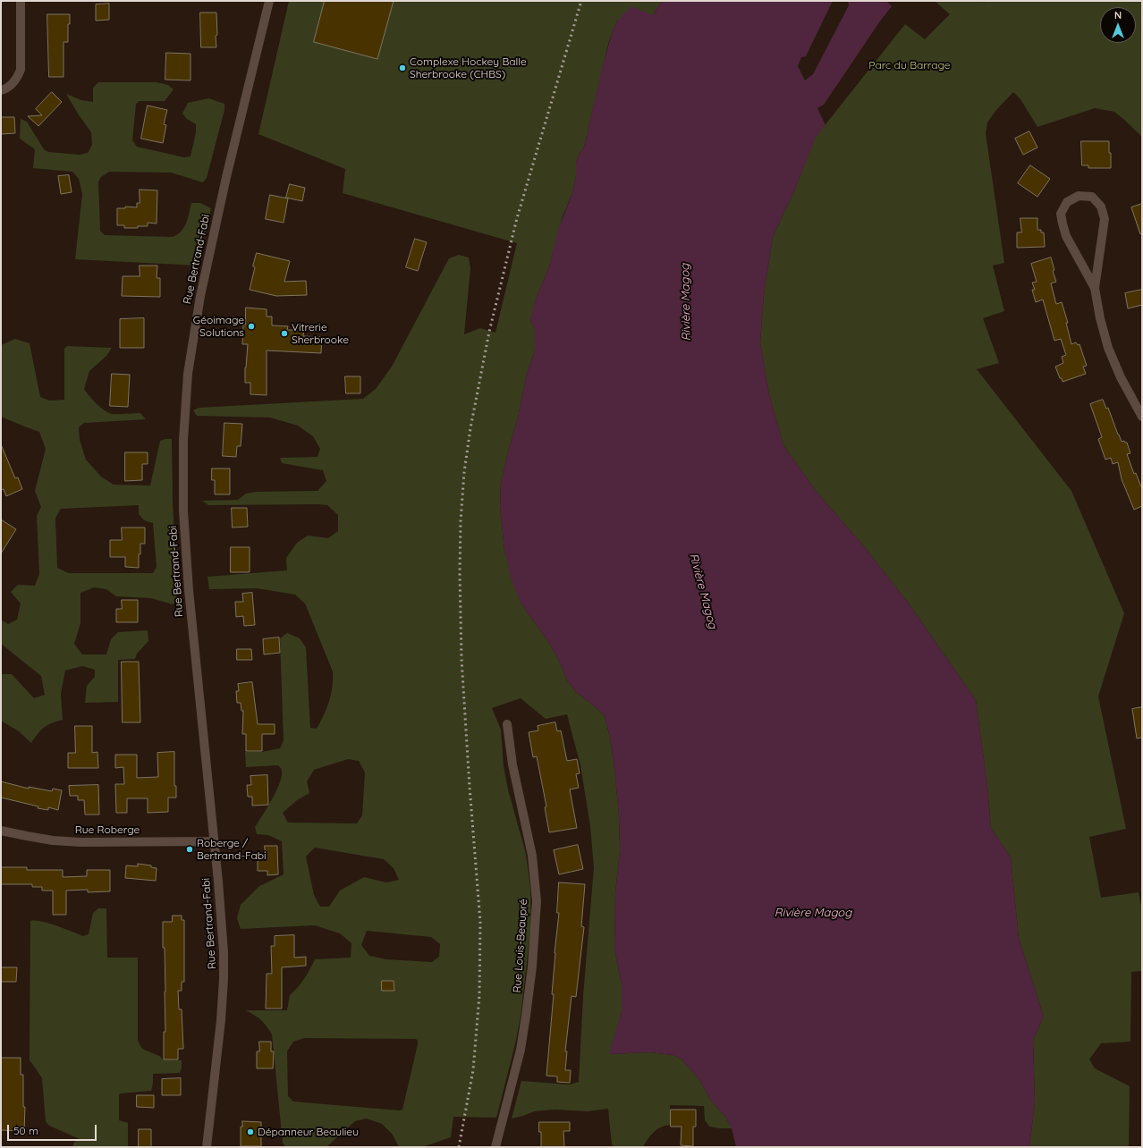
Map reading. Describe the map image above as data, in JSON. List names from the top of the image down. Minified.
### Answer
{"streets":{"street":["Rue Bertrand-Fabi","Rue Roberge","Rue Louis-Beaupré"]},"crossings":[["Rue Bertrand-Fabi","Rue Roberge"]],"water":["Rivière Magog"],"parks":["Parc du Barrage"],"places":["Complexe Hockey Balle Sherbrooke (CHBS)","Géoimage Solutions","Vitrerie Sherbrooke","Roberge / Bertrand-Fabi","Dépanneur Beaulieu"],"scale_bar":"50 m","north":"top"}
